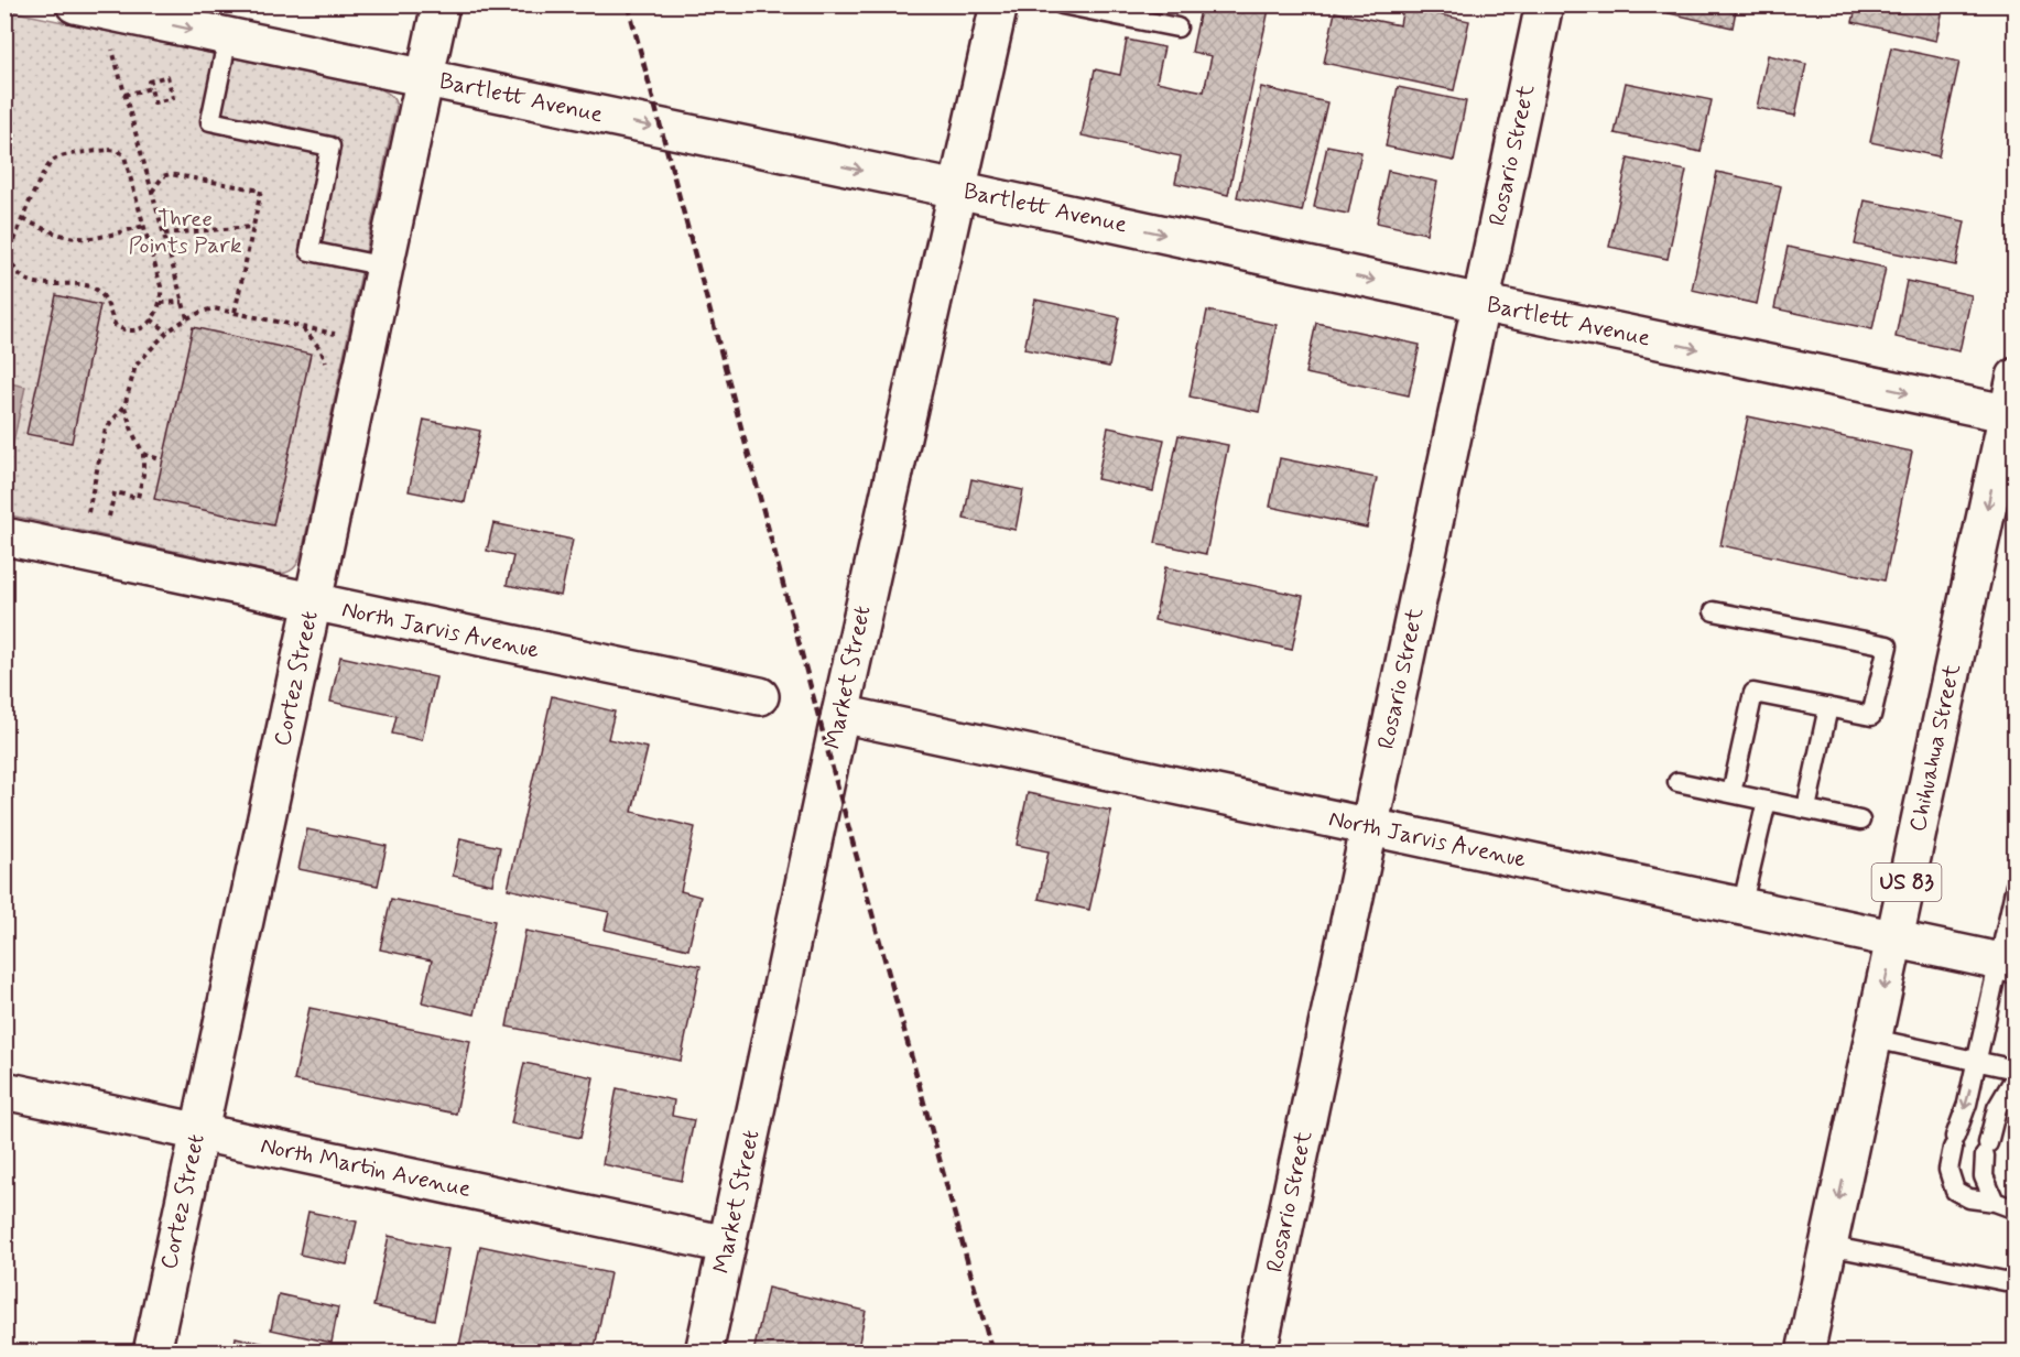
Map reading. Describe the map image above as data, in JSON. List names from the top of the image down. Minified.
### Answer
{"streets":{"street":["Bartlett Avenue","Rosario Street","North Jarvis Avenue","Market Street","Cortez Street","Chihuahua Street","US 83","North Martin Avenue"]},"crossings":[["Bartlett Avenue","Rosario Street"],["Bartlett Avenue","Market Street"],["Bartlett Avenue","Cortez Street"],["Bartlett Avenue","Chihuahua Street"],["Rosario Street","North Jarvis Avenue"],["North Jarvis Avenue","Market Street"],["North Jarvis Avenue","Cortez Street"],["North Jarvis Avenue","Chihuahua Street"],["Market Street","North Martin Avenue"],["Cortez Street","North Martin Avenue"]],"one_way":["Bartlett Avenue","Chihuahua Street"],"parks":["Three Points Park"]}
